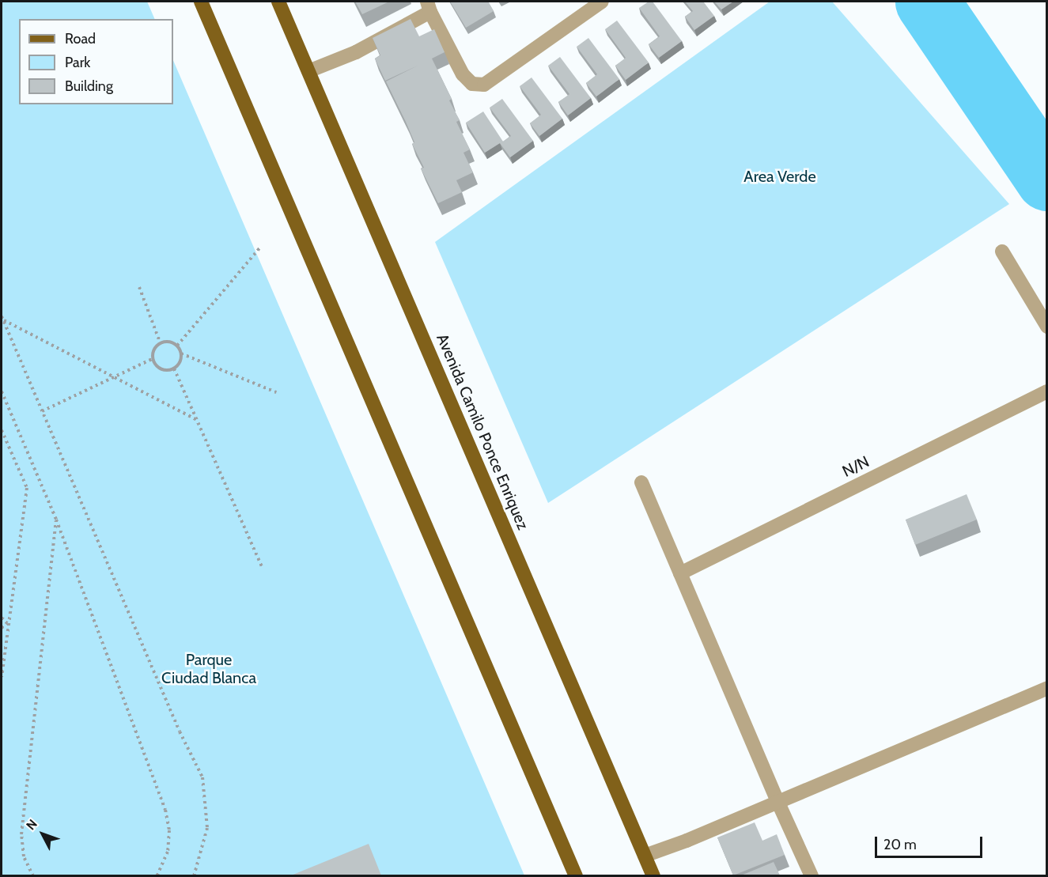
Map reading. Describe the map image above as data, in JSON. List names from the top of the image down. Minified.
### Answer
{"streets":{"main road":["Avenida Camilo Ponce Enriquez"],"street":["N/N"]},"parks":["Area Verde","Parque Ciudad Blanca"],"legend":["Road","Park","Building"],"scale_bar":"20 m","north":"top left"}
